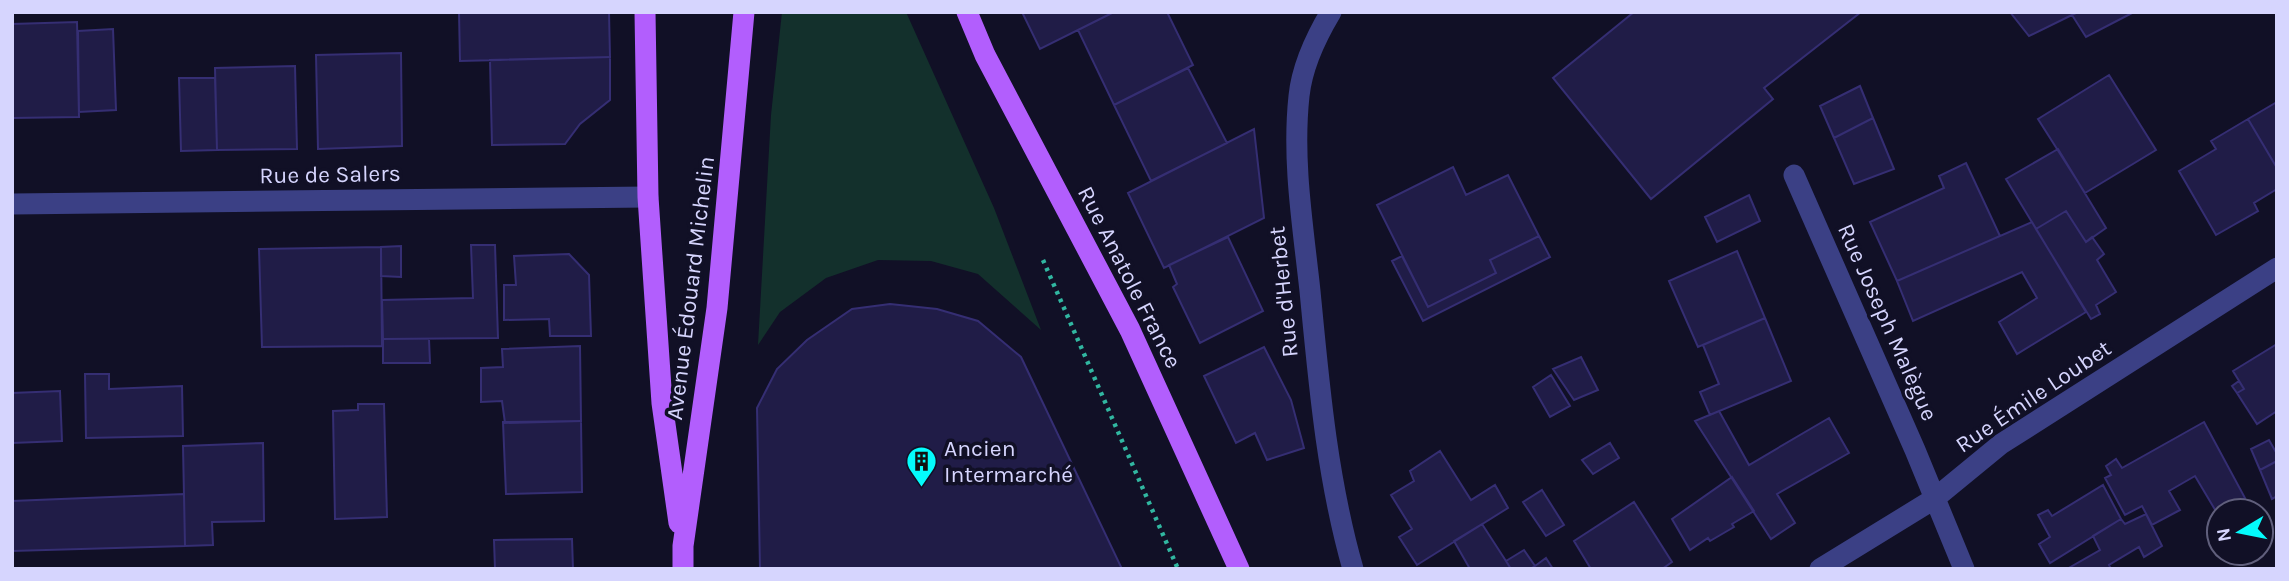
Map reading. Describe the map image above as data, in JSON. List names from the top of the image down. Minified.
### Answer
{"streets":{"main road":["Rue Anatole France","Avenue Édouard Michelin"],"street":["Rue de Salers","Rue d'Herbet","Rue Joseph Malègue","Rue Émile Loubet"]},"crossings":[["Rue Joseph Malègue","Rue Émile Loubet"]],"places":{"building":["Ancien Intermarché"]},"north":"left"}
